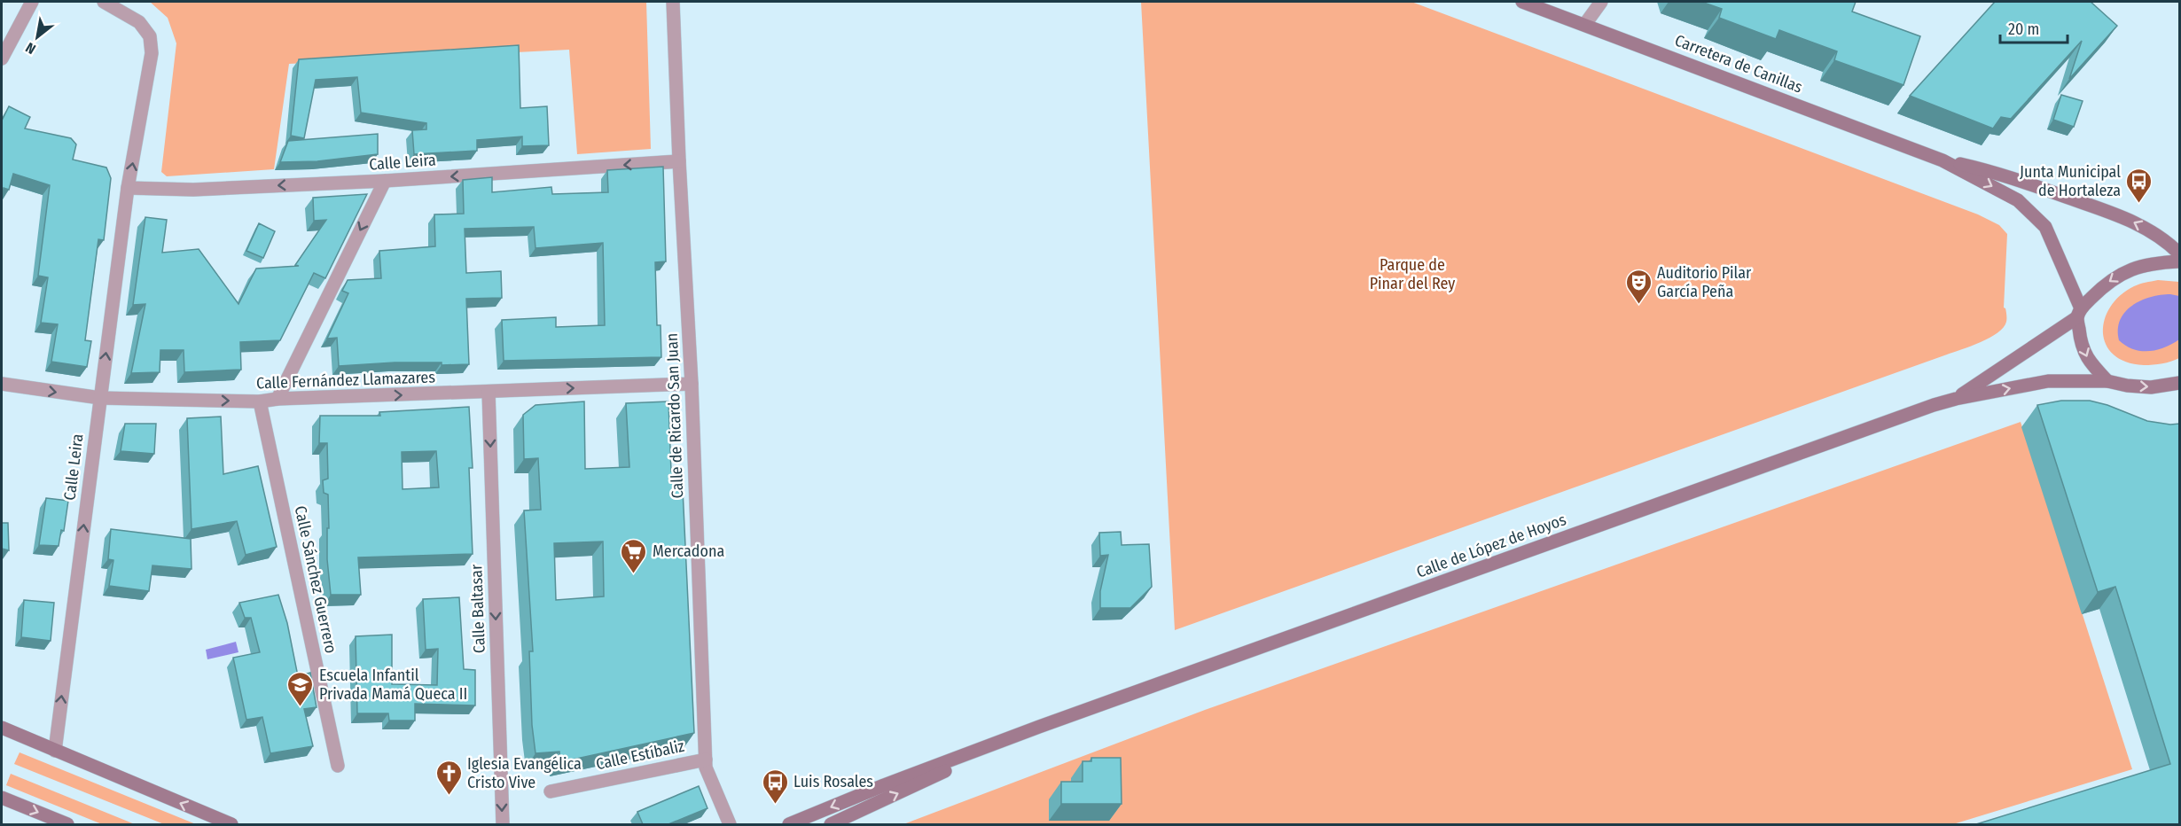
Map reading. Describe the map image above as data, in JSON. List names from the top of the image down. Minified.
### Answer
{"streets":{"street":["Carretera de Canillas","Calle Leira","Calle Fernández Llamazares","Calle de Ricardo San Juan","Calle de López de Hoyos","Calle Sánchez Guerrero","Calle Baltasar","Calle Estíbaliz"]},"crossings":[["Carretera de Canillas","Calle de López de Hoyos"],["Calle Leira","Calle Fernández Llamazares"],["Calle Leira","Calle de Ricardo San Juan"],["Calle Fernández Llamazares","Calle de Ricardo San Juan"],["Calle Fernández Llamazares","Calle Sánchez Guerrero"],["Calle Fernández Llamazares","Calle Baltasar"],["Calle de Ricardo San Juan","Calle Estíbaliz"]],"one_way":["Calle Fernández Llamazares","Calle Baltasar"],"parks":["Parque de Pinar del Rey"],"places":{"bus stop":["Junta Municipal de Hortaleza","Luis Rosales"],"theatre":["Auditorio Pilar García Peña"],"supermarket":["Mercadona"],"school or university":["Escuela Infantil Privada Mamá Queca II"],"church":["Iglesia Evangélica Cristo Vive"]},"scale_bar":"20 m","north":"bottom left"}
